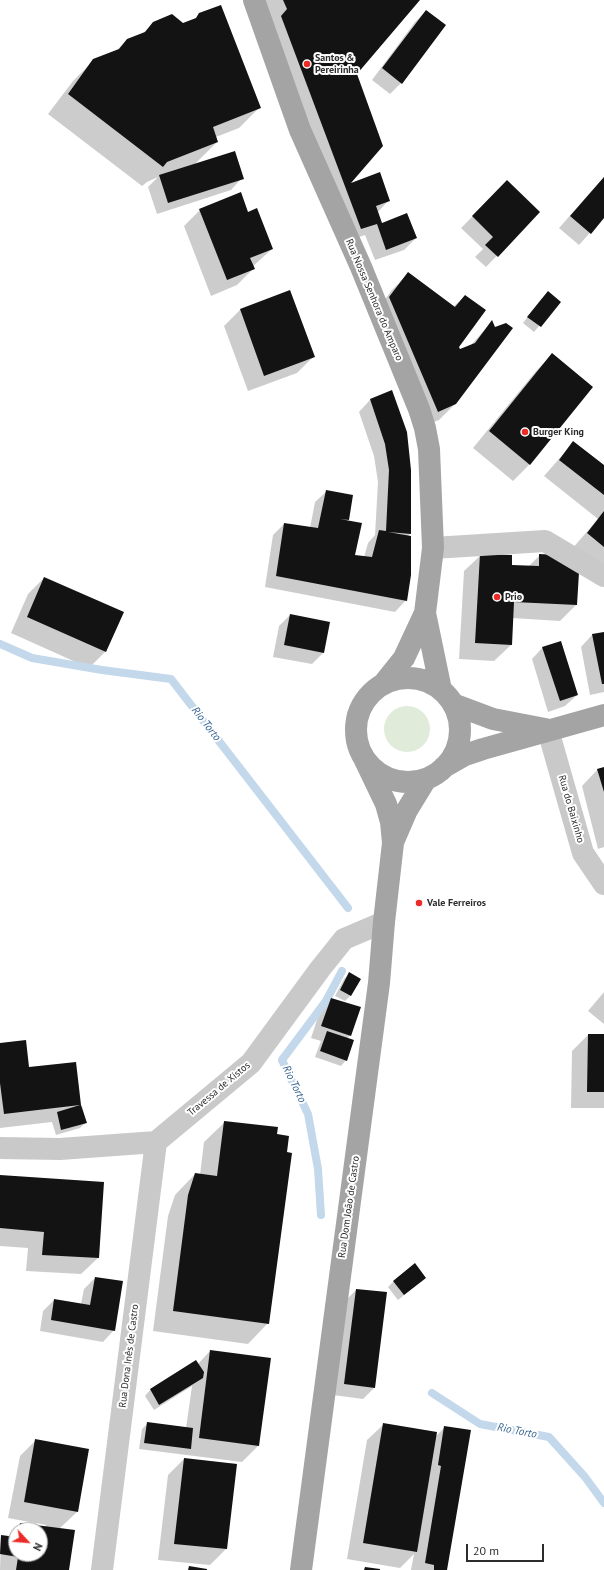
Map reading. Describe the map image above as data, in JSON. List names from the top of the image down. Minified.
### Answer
{"streets":{"main road":["Rua Nossa Senhora do Amparo","Rua Dom João de Castro"],"street":["Rua do Baixinho","Travessa de Xistos","Rua Dona Inês de Castro"]},"crossings":[["Rua Nossa Senhora do Amparo","Rua Dom João de Castro"],["Travessa de Xistos","Rua Dom João de Castro"],["Travessa de Xistos","Rua Dona Inês de Castro"]],"water":["Rio Torto"],"places":["Santos & Pereirinha","Burger King","Prio","Vale Ferreiros"],"scale_bar":"20 m","north":"bottom right"}
